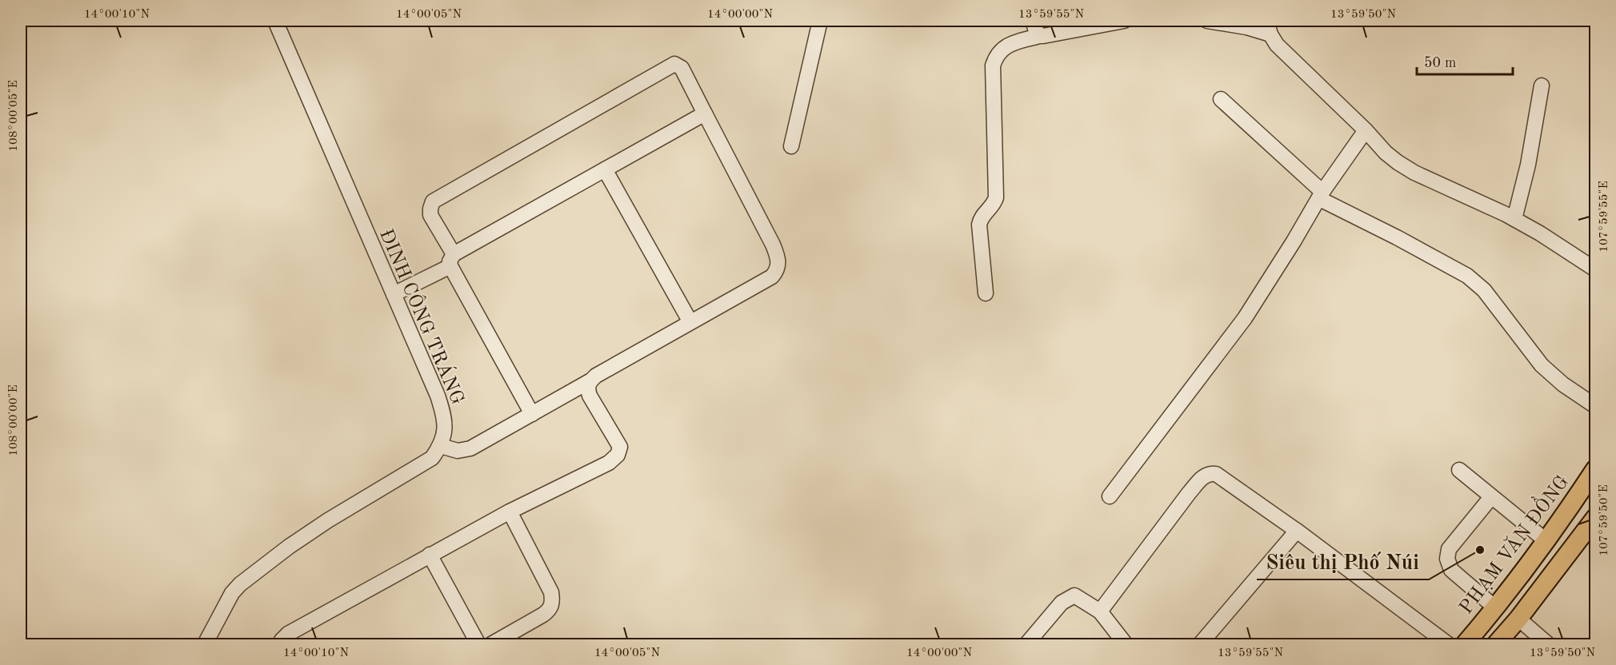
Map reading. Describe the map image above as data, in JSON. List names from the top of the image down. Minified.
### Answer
{"streets":{"main road":["PHẠM VĂN ĐỒNG"],"street":["ĐINH CÔNG TRÁNG"]},"places":["Siêu thị Phố Núi"],"scale_bar":"50 m","coordinates":["14°00'10\"N","14°00'05\"N","14°00'00\"N","13°59'55\"N","13°59'50\"N","108°00'05\"E","107°59'55\"E","108°00'00\"E","107°59'50\"E"]}
